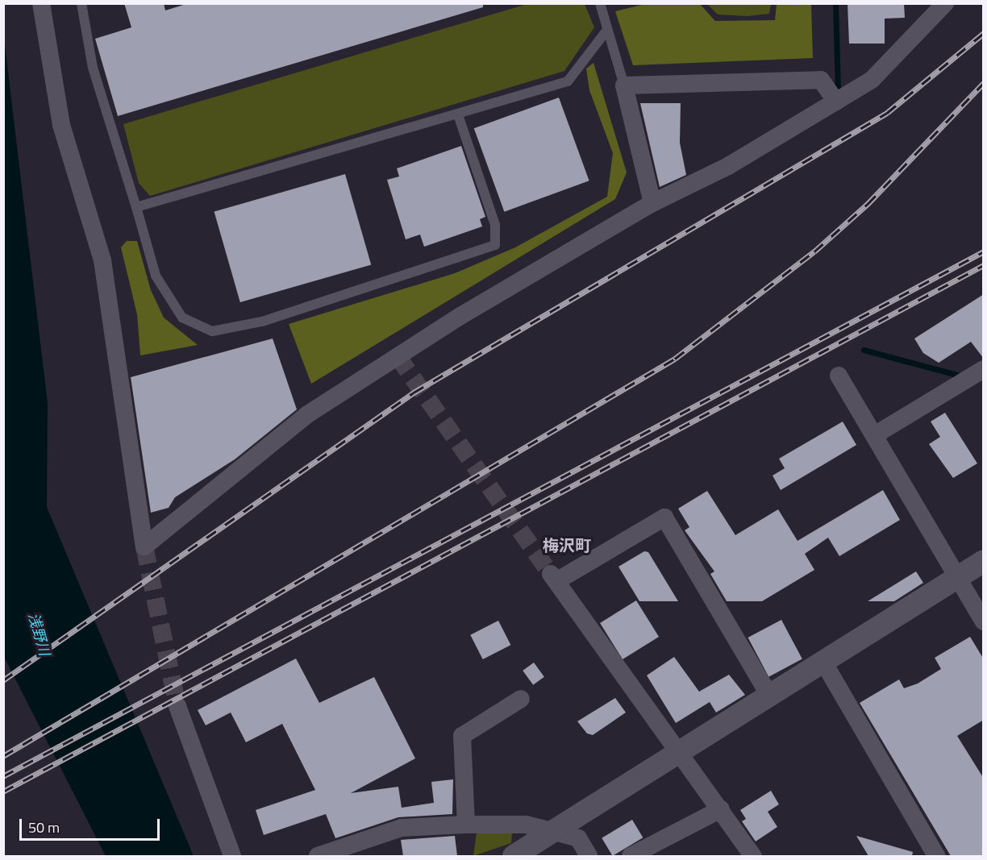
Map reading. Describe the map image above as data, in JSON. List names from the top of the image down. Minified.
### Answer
{"districts":["梅沢町"],"water":["浅野川"],"scale_bar":"50 m"}
